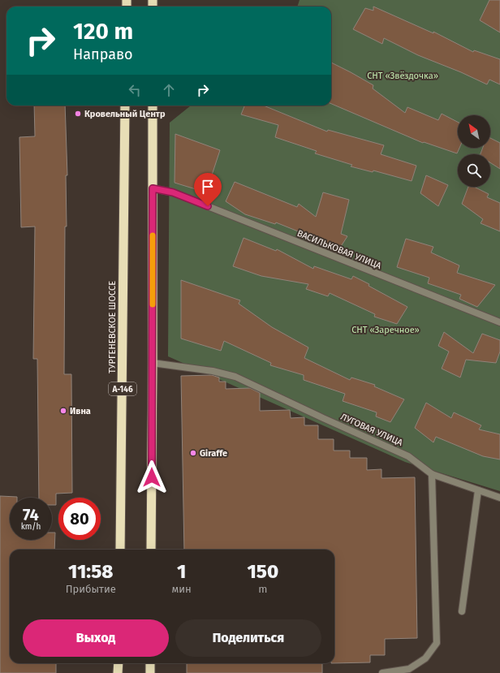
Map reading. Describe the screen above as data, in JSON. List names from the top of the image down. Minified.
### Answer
{"streets":{"highway":["ТУРГЕНЕВСКОЕ ШОССЕ","А-146"],"street":["ВАСИЛЬКОВАЯ УЛИЦА","ЛУГОВАЯ УЛИЦА"]},"parks":["СНТ «Звёздочка»","СНТ «Заречное»"],"places":["Кровельный Центр","Ивна","Giraffe"],"north":"top left","page":{"turn":["120 m","Направо"],"speed":"74 km/h","limit":"80","eta":["11:58","Прибытие","1","мин","150","m"],"buttons":["Выход","Поделиться"]}}
